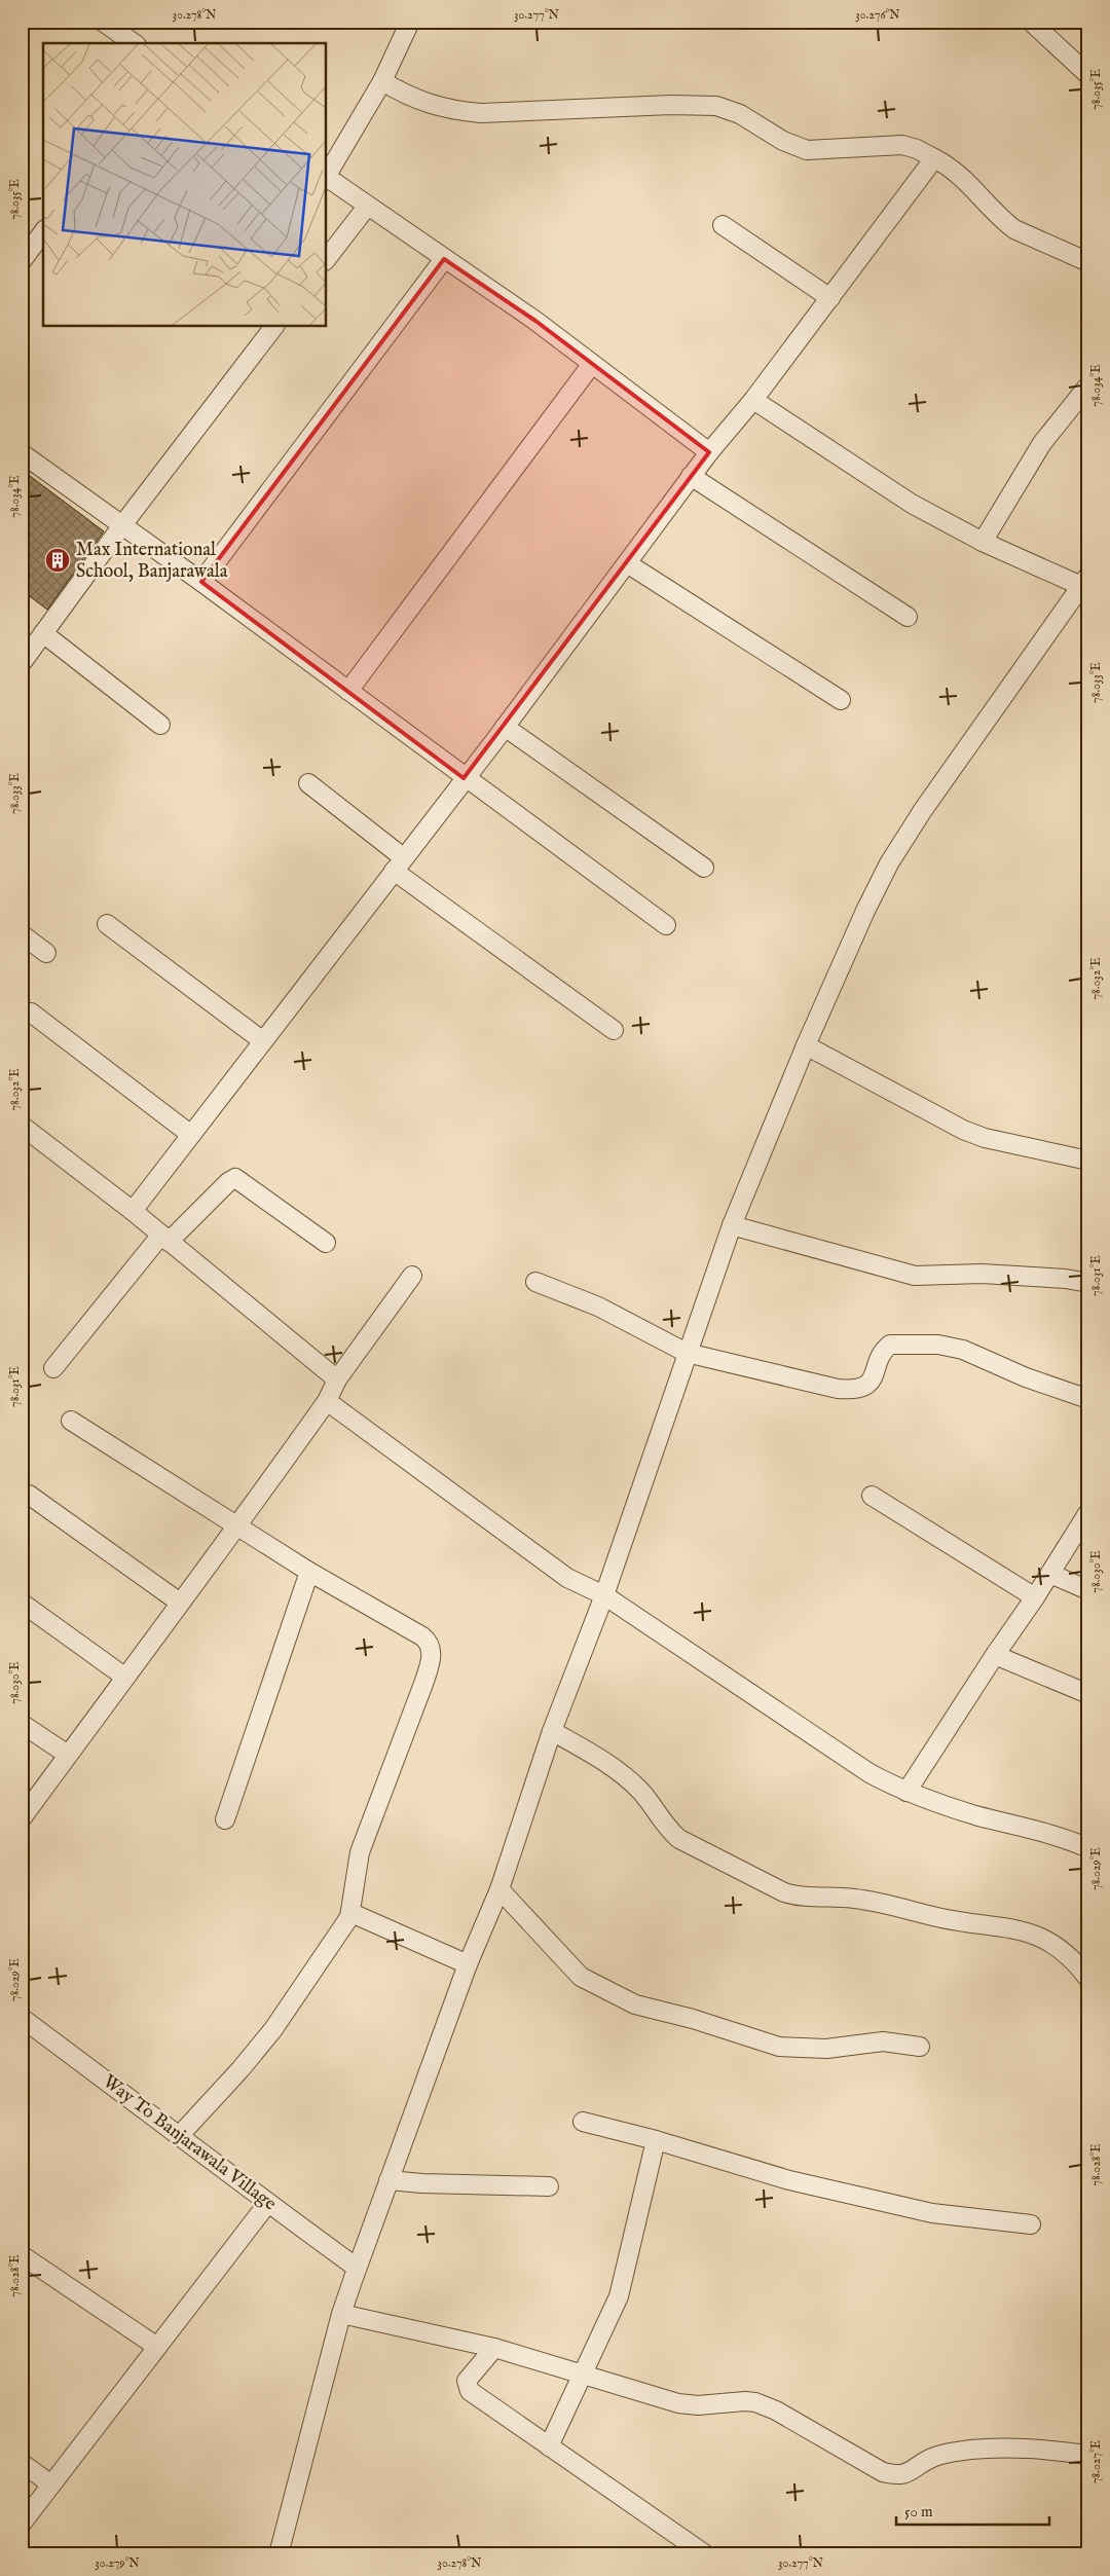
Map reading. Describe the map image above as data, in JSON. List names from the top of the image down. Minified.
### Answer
{"streets":{"street":["Way To Banjarawala Village"]},"places":{"building":["Max International School, Banjarawala"]},"scale_bar":"50 m","coordinates":["30.278°N","30.277°N","30.276°N","78.035°E","78.034°E","78.033°E","78.032°E","78.031°E","78.030°E","78.029°E","78.028°E","78.027°E","30.279°N"]}
